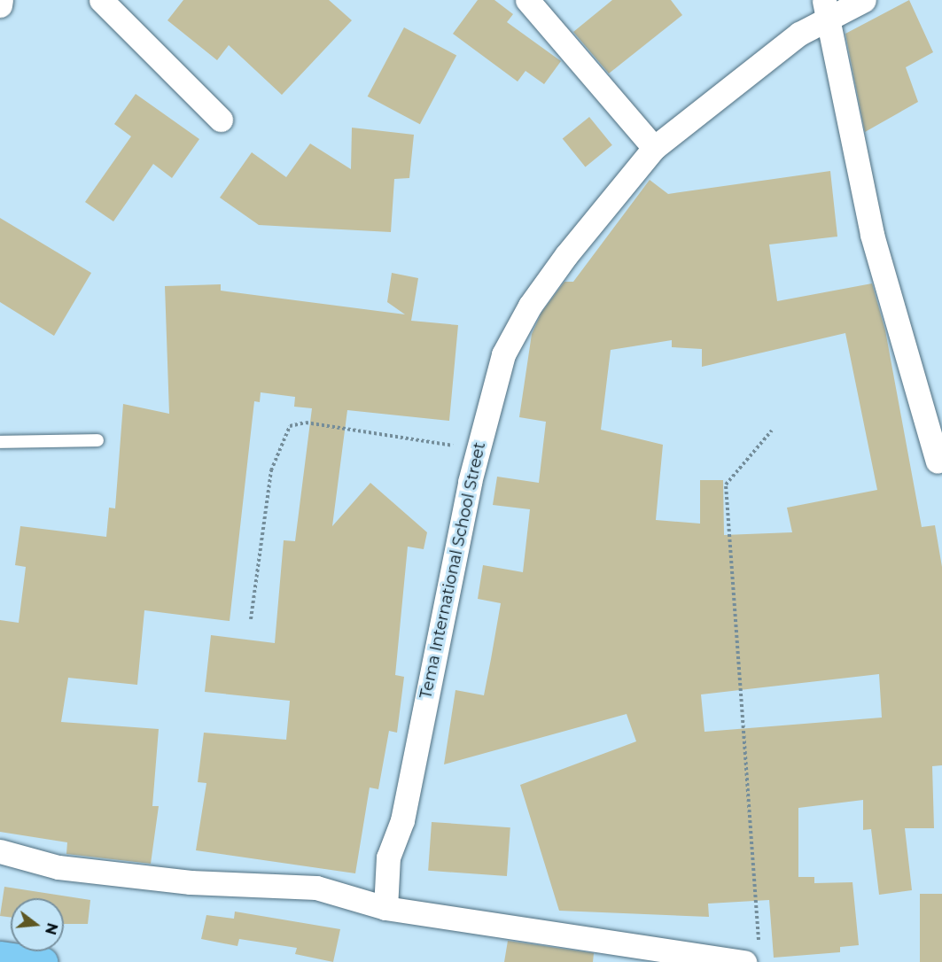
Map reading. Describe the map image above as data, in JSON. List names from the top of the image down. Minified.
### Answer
{"streets":{"street":["Tema International School Street"]},"north":"right"}
